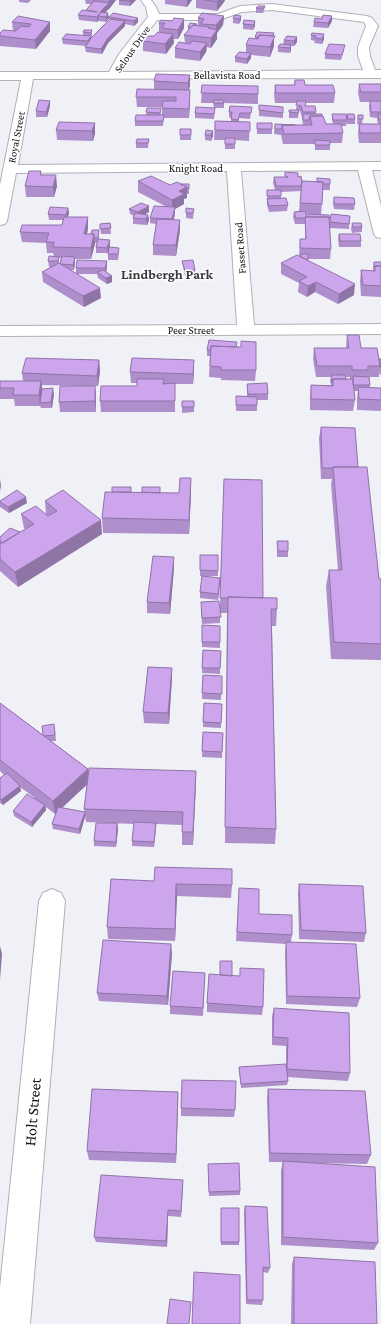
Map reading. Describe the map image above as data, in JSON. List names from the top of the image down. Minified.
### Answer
{"streets":{"street":["Selous Drive","Bellavista Road","Royal Street","Knight Road","Fasset Road","Peer Street","Holt Street"]},"crossings":[["Selous Drive","Bellavista Road"],["Bellavista Road","Royal Street"],["Royal Street","Knight Road"],["Knight Road","Fasset Road"],["Fasset Road","Peer Street"]],"districts":["Lindbergh Park"]}
